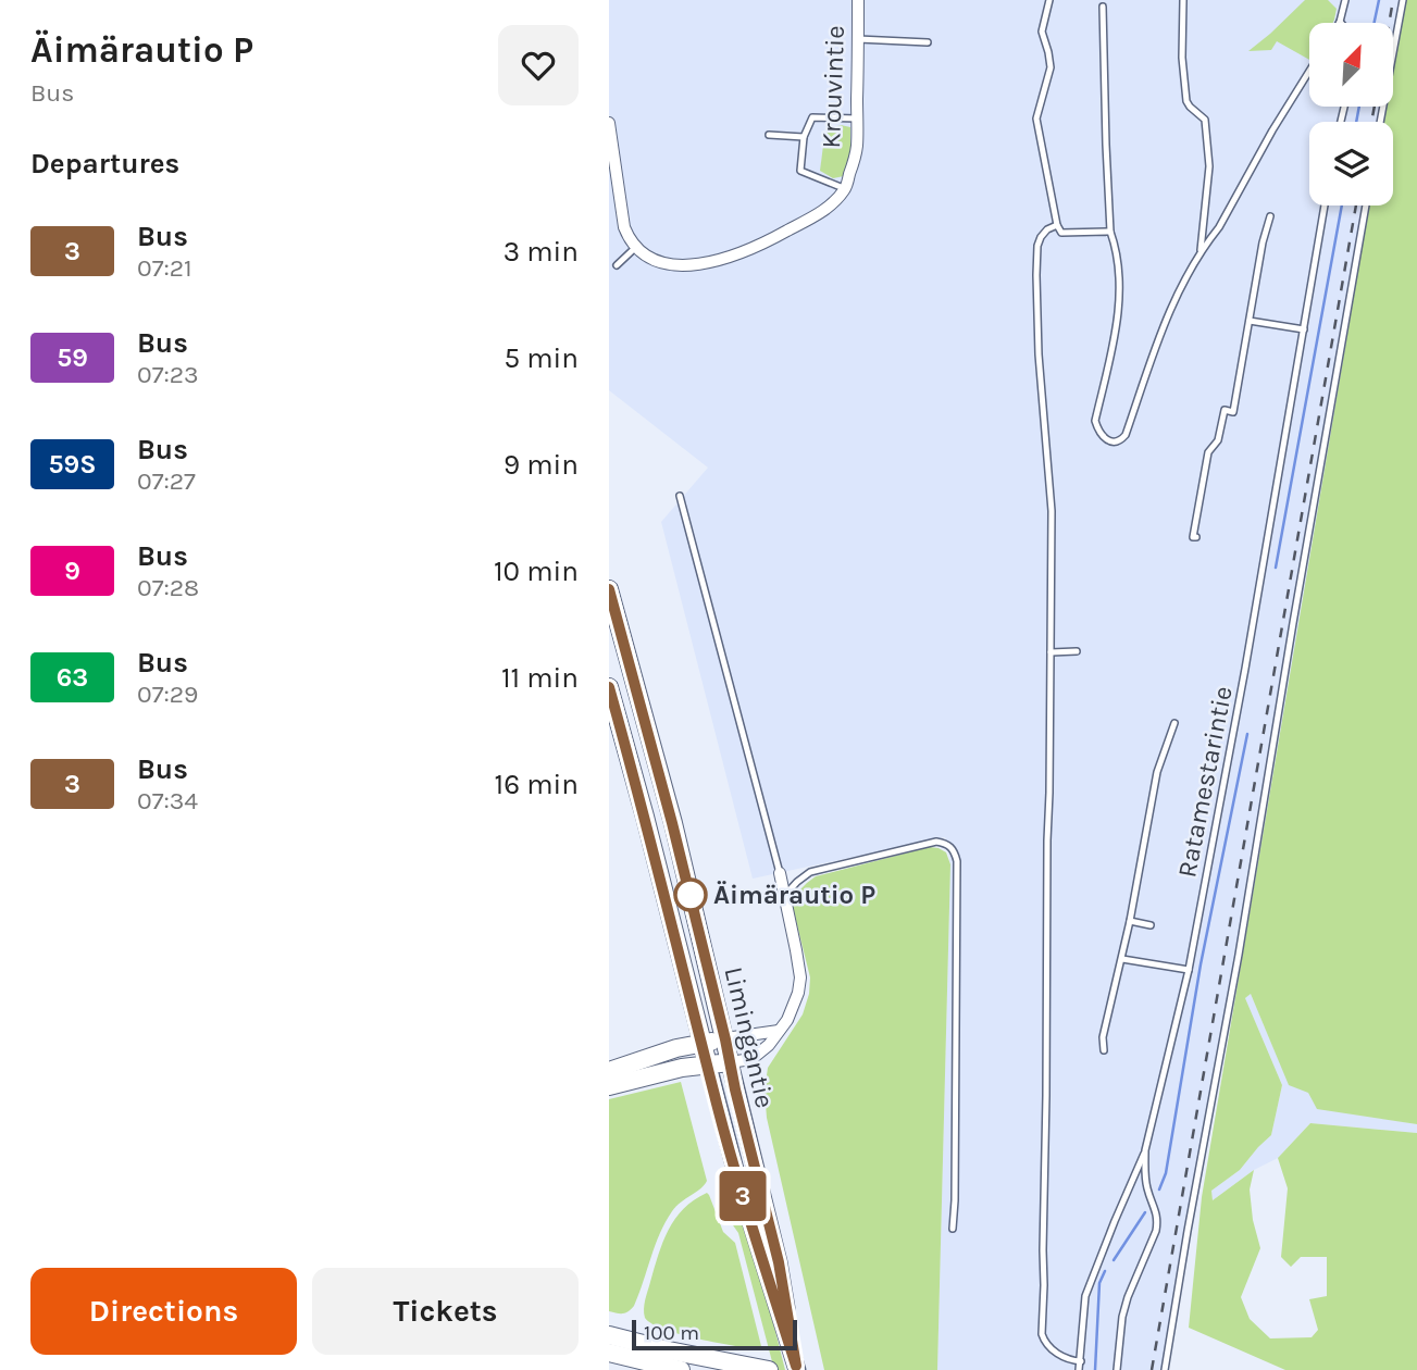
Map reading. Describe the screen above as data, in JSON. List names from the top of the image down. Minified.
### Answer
{"streets":{"main road":["Limingantie"],"street":["Krouvintie"],"lane":["Ratamestarintie"]},"places":["Äimärautio P"],"lines":["bus line 3"],"scale_bar":"100 m","north":"top right","page":{"heading":[["Äimärautio P","Bus"],"Departures"],"on_map":"3","list":[{"mark":"3","name":"Bus","note":"07:21","value":"3 min"},{"mark":"59","name":"Bus","note":"07:23","value":"5 min"},{"mark":"59S","name":"Bus","note":"07:27","value":"9 min"},{"mark":"9","name":"Bus","note":"07:28","value":"10 min"},{"mark":"63","name":"Bus","note":"07:29","value":"11 min"},{"mark":"3","name":"Bus","note":"07:34","value":"16 min"}],"buttons":["Directions","Tickets"],"scale":"100 m"}}
